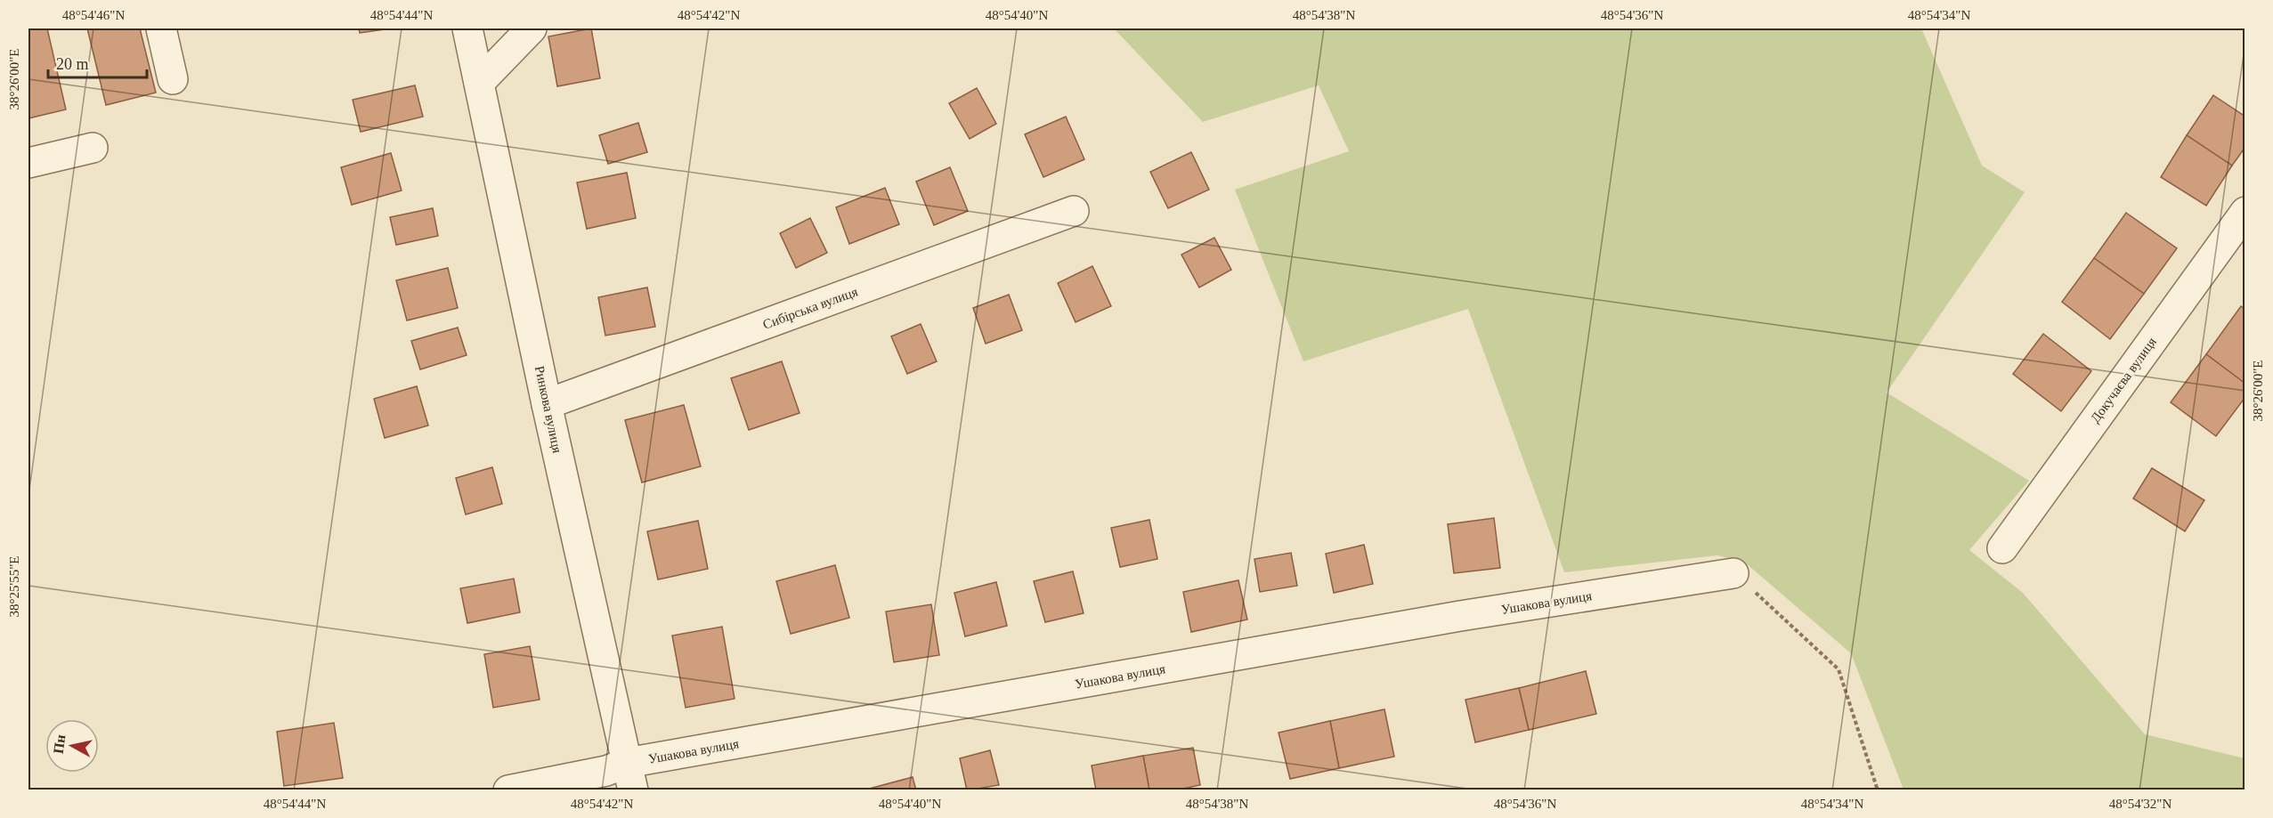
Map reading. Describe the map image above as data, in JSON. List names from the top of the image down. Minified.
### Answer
{"streets":{"street":["Сибірська вулиця","Докучаєва вулиця","Ринкова вулиця","Ушакова вулиця"]},"crossings":[["Сибірська вулиця","Ринкова вулиця"],["Ринкова вулиця","Ушакова вулиця"]],"scale_bar":"20 m","north":"left","coordinates":["48°54'46\"N","48°54'44\"N","48°54'42\"N","48°54'40\"N","48°54'38\"N","48°54'36\"N","48°54'34\"N","38°26'00\"E","38°25'55\"E","48°54'32\"N"]}
